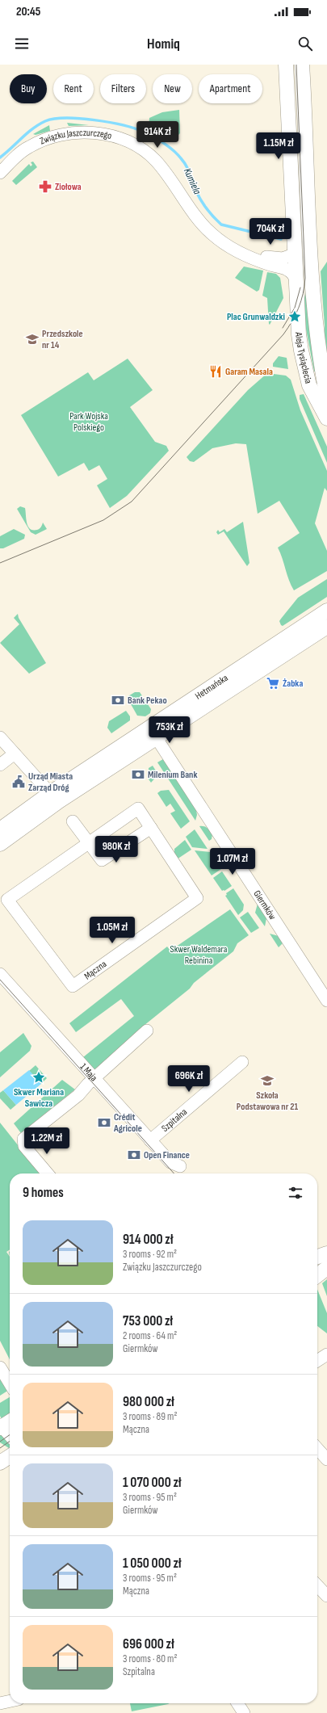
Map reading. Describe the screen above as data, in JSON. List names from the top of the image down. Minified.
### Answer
{"streets":{"main road":["Aleja Tysiąclecia","Hetmańska"],"street":["Związku Jaszczurczego","Giermków","Mączna","1 Maja","Szpitalna"]},"crossings":[["Związku Jaszczurczego","Aleja Tysiąclecia"],["Hetmańska","Giermków"],["1 Maja","Szpitalna"]],"water":["Kumiela"],"parks":["Park Wojska Polskiego","Skwer Waldemara Rebinina"],"places":{"pharmacy":["Ziołowa"],"place":["Plac Grunwaldzki","Skwer Mariana Sawicza"],"school or university":["Przedszkole nr 14","Szkoła Podstawowa nr 21"],"restaurant":["Garam Masala"],"supermarket":["Żabka"],"bank":["Bank Pekao","Milenium Bank","Crédit Agricole","Open Finance"],"public building":["Urząd Miasta Zarząd Dróg"]},"page":{"status":"20:45","header":"Homiq","chip":["Buy","Rent","Filters","New","Apartment"],"price":["914K zł","1.15M zł","704K zł","753K zł","980K zł","1.07M zł","1.05M zł","696K zł","1.22M zł"],"heading":"9 homes","list":[{"name":"914 000 zł","note":"3 rooms · 92 m² · Związku Jaszczurczego"},{"name":"753 000 zł","note":"2 rooms · 64 m² · Giermków"},{"name":"980 000 zł","note":"3 rooms · 89 m² · Mączna"},{"name":"1 070 000 zł","note":"3 rooms · 95 m² · Giermków"},{"name":"1 050 000 zł","note":"3 rooms · 95 m² · Mączna"},{"name":"696 000 zł","note":"3 rooms · 80 m² · Szpitalna"}]}}
